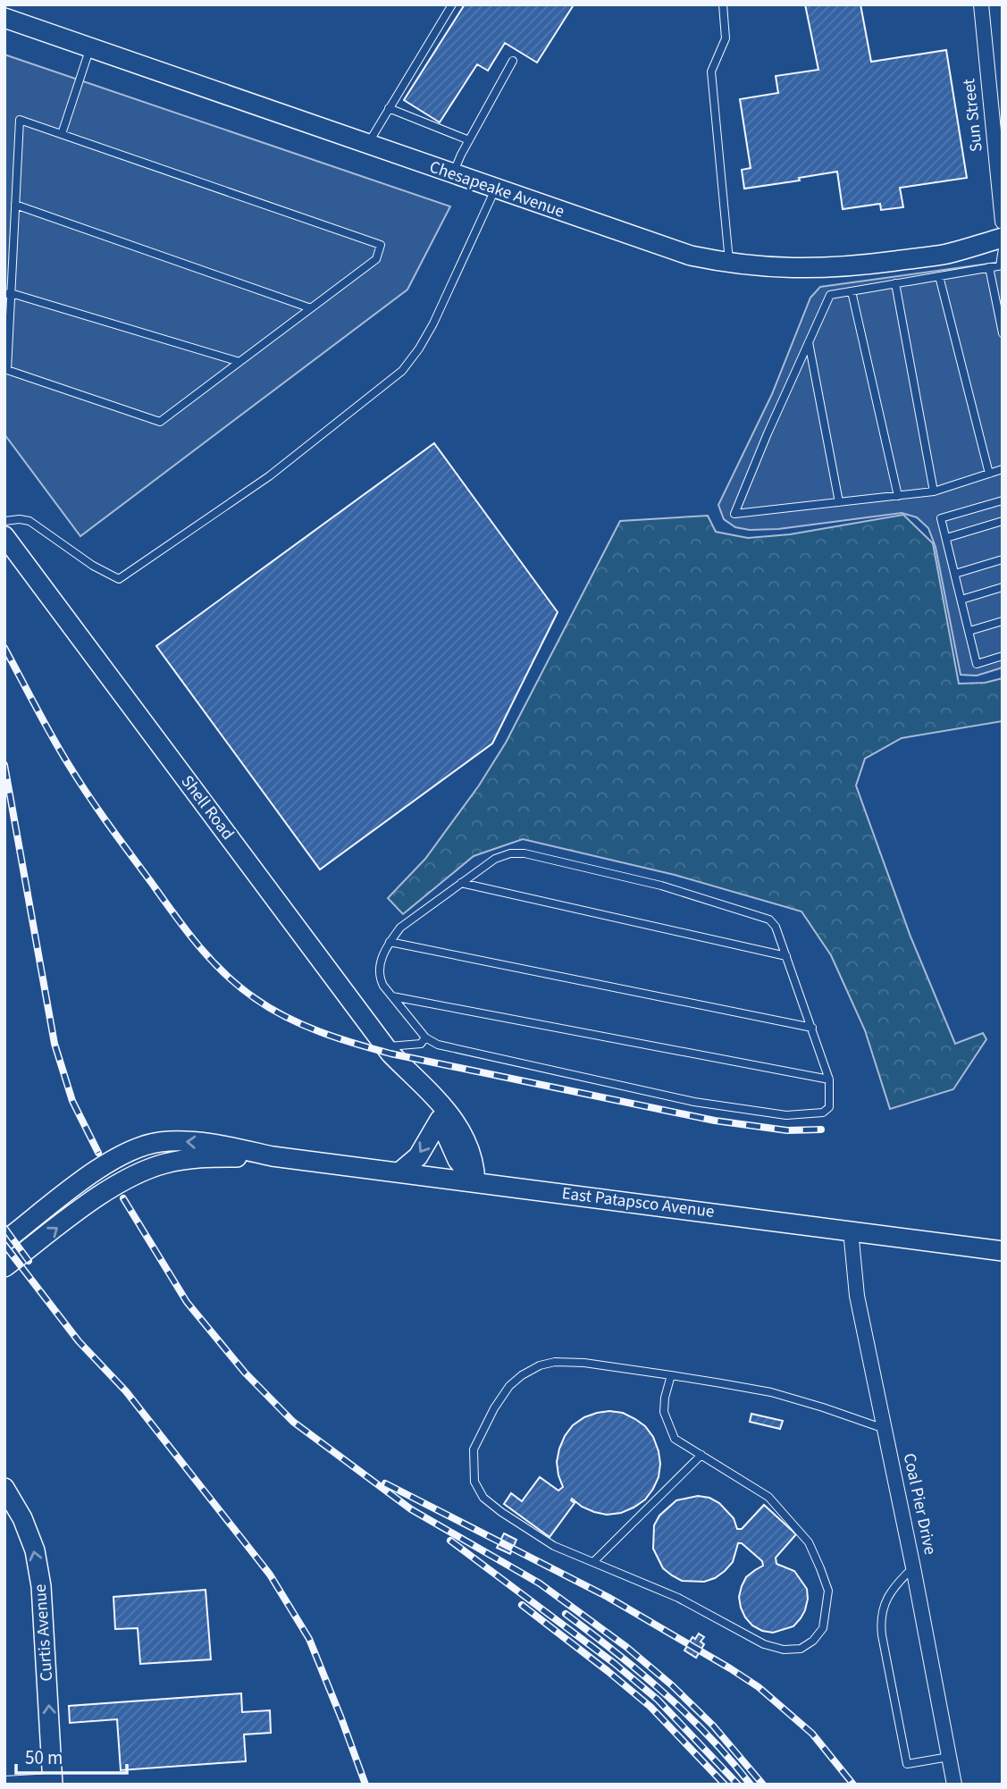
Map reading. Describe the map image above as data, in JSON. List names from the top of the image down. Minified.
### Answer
{"streets":{"main road":["Chesapeake Avenue","Shell Road","East Patapsco Avenue","Curtis Avenue"],"street":["Sun Street","Coal Pier Drive"]},"crossings":[["Shell Road","East Patapsco Avenue"],["East Patapsco Avenue","Coal Pier Drive"]],"one_way":["Curtis Avenue"],"scale_bar":"50 m"}
